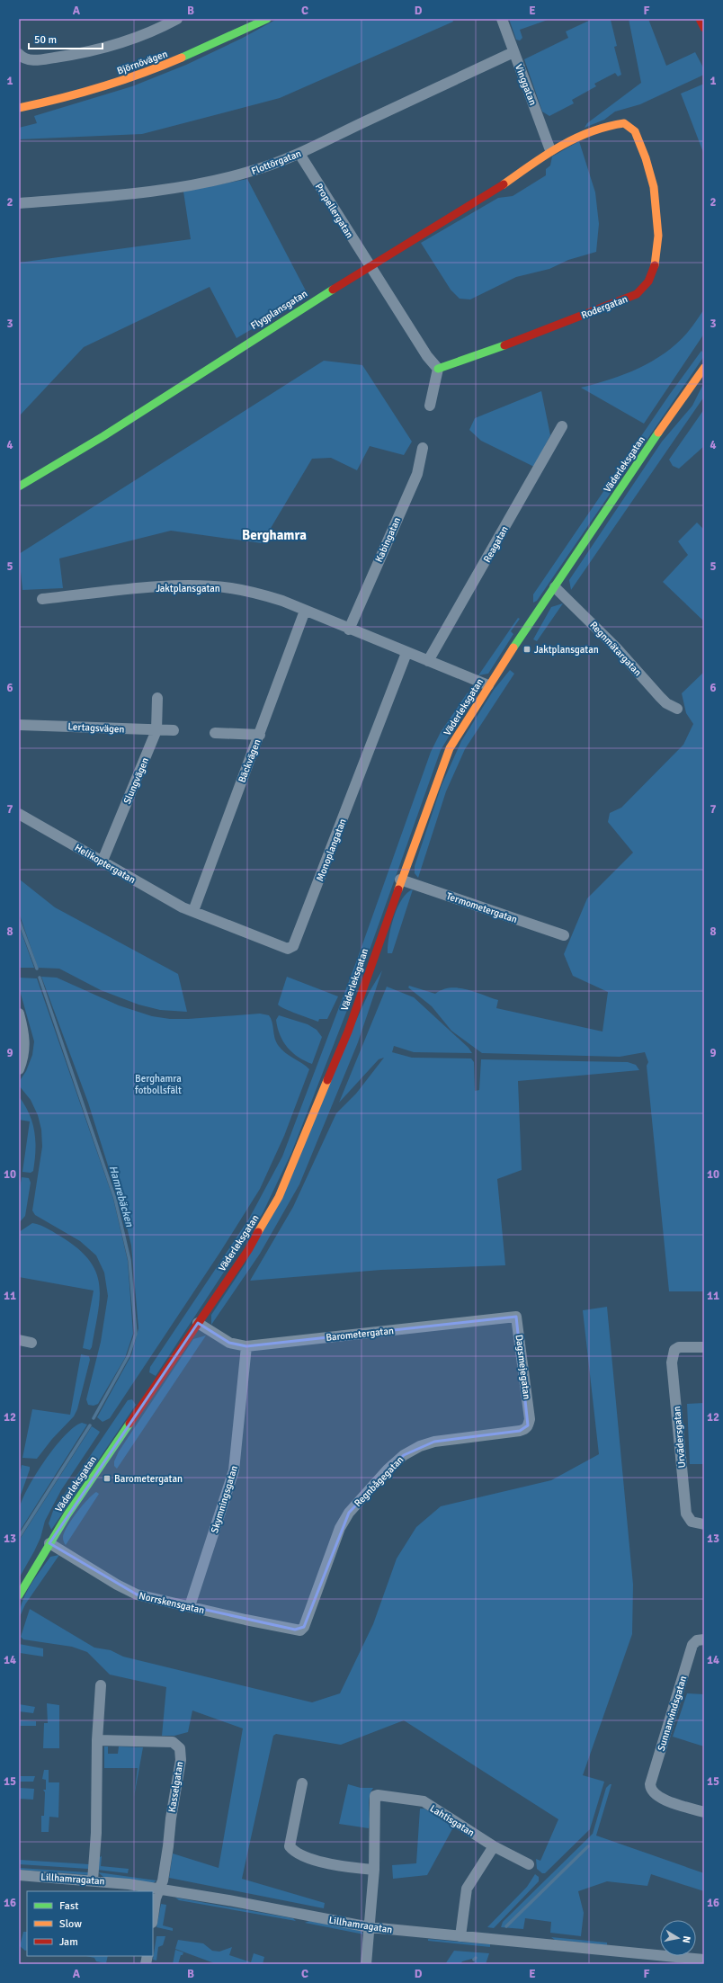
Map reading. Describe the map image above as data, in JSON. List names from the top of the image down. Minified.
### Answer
{"streets":{"street":["Björnövägen","Vinggatan","Flottörgatan","Propellergatan","Rodergatan","Flygplansgatan","Väderleksgatan","Kabingatan","Reagatan","Jaktplansgatan","Regnmätargatan","Lertagsvägen","Bäckvägen","Slungvägen","Monoplangatan","Helikoptergatan","Termometergatan","Barometergatan","Dagsmejegatan","Urvädersgatan","Regnbågegatan","Skymningsgatan","Norrskensgatan","Sunnanvindsgatan","Kasselgatan","Lahtisgatan","Lillhamragatan"]},"crossings":[["Vinggatan","Flottörgatan"],["Vinggatan","Rodergatan"],["Vinggatan","Flygplansgatan"],["Flottörgatan","Propellergatan"],["Propellergatan","Flygplansgatan"],["Rodergatan","Flygplansgatan"],["Väderleksgatan","Jaktplansgatan"],["Väderleksgatan","Regnmätargatan"],["Väderleksgatan","Termometergatan"],["Väderleksgatan","Barometergatan"],["Väderleksgatan","Norrskensgatan"],["Kabingatan","Jaktplansgatan"],["Reagatan","Jaktplansgatan"],["Jaktplansgatan","Bäckvägen"],["Jaktplansgatan","Monoplangatan"],["Lertagsvägen","Slungvägen"],["Bäckvägen","Monoplangatan"],["Bäckvägen","Helikoptergatan"],["Slungvägen","Helikoptergatan"],["Monoplangatan","Helikoptergatan"],["Barometergatan","Dagsmejegatan"],["Barometergatan","Skymningsgatan"],["Dagsmejegatan","Regnbågegatan"],["Regnbågegatan","Norrskensgatan"],["Skymningsgatan","Norrskensgatan"],["Kasselgatan","Lillhamragatan"],["Lahtisgatan","Lillhamragatan"]],"districts":["Berghamra"],"water":["Hamrebäcken"],"parks":["Berghamra fotbollsfält"],"places":{"transit":["Jaktplansgatan","Barometergatan"]},"legend":["Fast","Slow","Jam"],"scale_bar":"50 m","north":"right","grid":{"columns":["A","B","C","D","E","F"],"rows":["1","2","3","4","5","6","7","8","9","10","11","12","13","14","15","16"]}}
